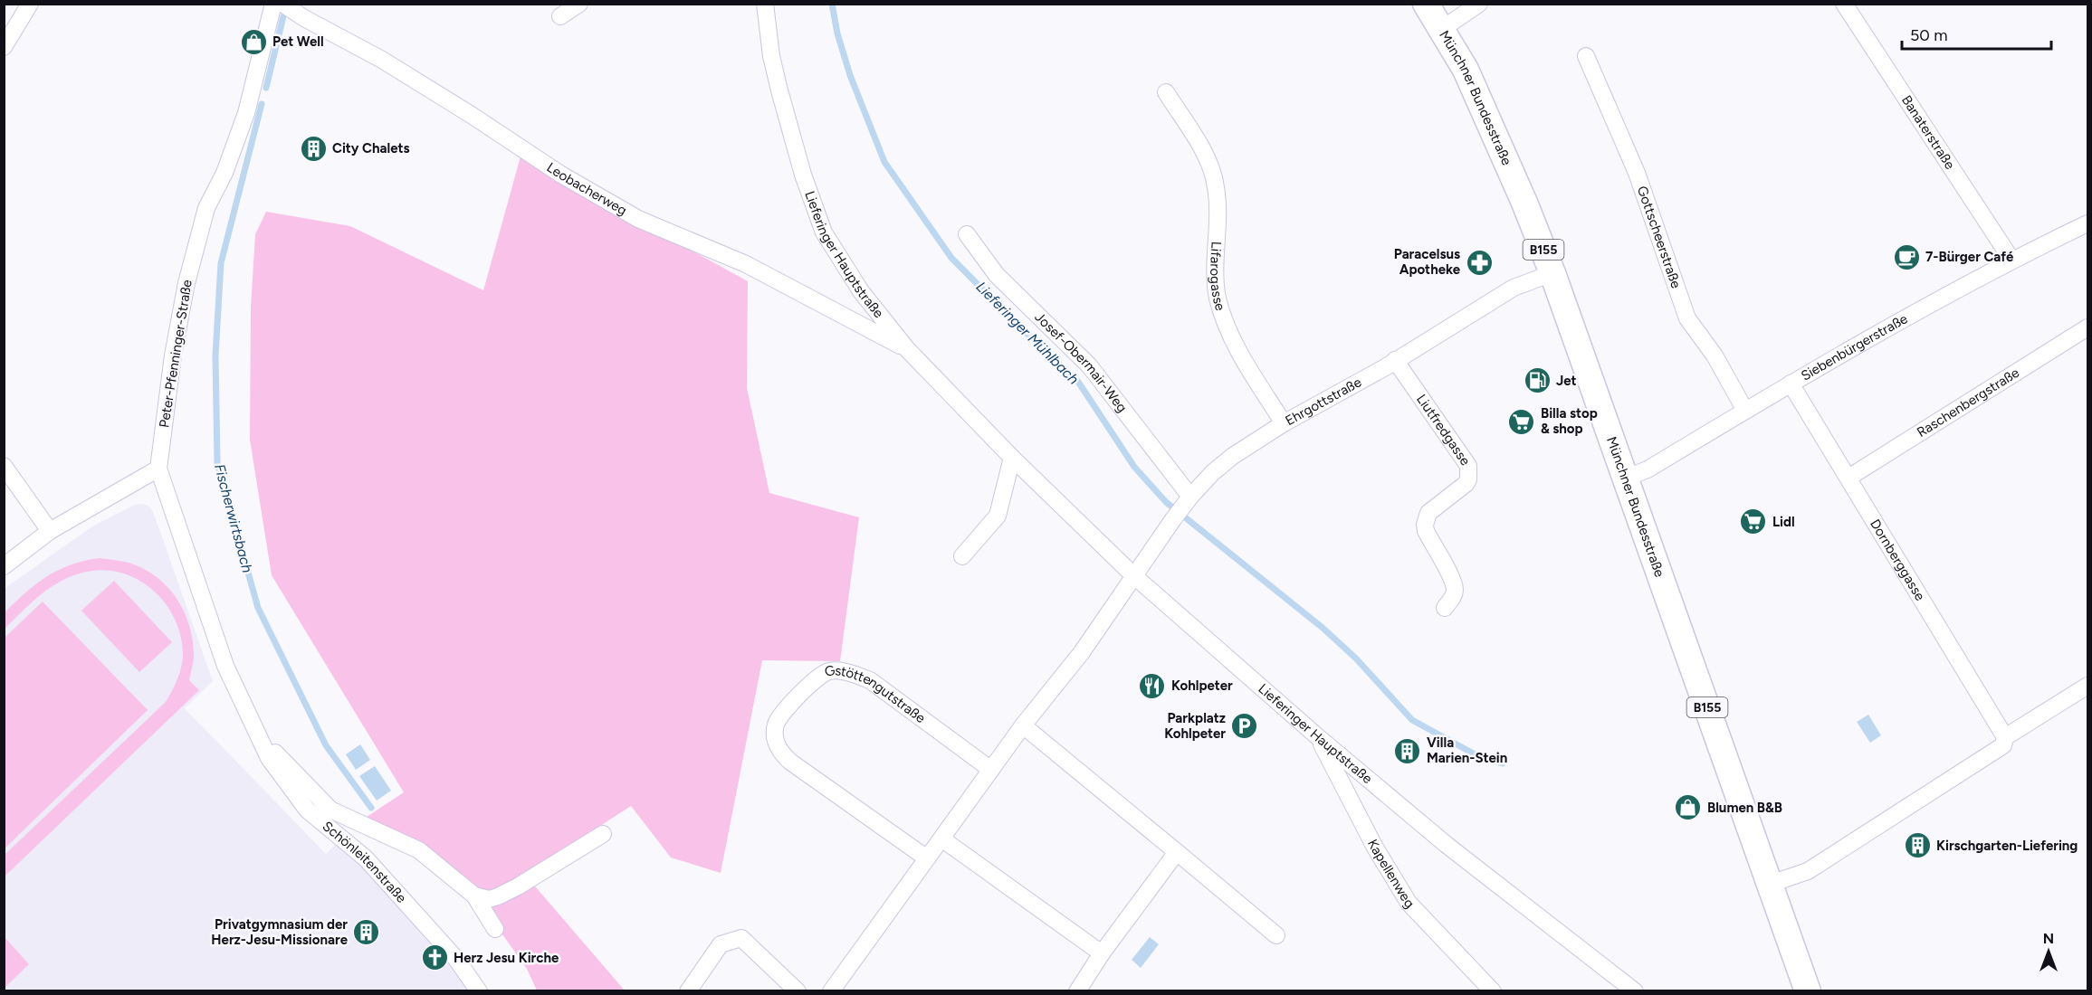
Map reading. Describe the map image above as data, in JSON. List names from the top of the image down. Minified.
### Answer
{"streets":{"main road":["Münchner Bundesstraße","B155"],"street":["Banaterstraße","Leobacherweg","Gottscheerstraße","Lieferinger Hauptstraße","Lifarogasse","Siebenbürgerstraße","Peter-Pfenninger-Straße","Josef-Obermair-Weg","Ehrgottstraße","Raschenbergstraße","Liutfredgasse","Dornberggasse","Gstöttengutstraße","Schönleitenstraße","Kapellenweg"]},"crossings":[["Münchner Bundesstraße","Siebenbürgerstraße"],["Münchner Bundesstraße","Ehrgottstraße"],["Banaterstraße","Siebenbürgerstraße"],["Leobacherweg","Lieferinger Hauptstraße"],["Gottscheerstraße","Siebenbürgerstraße"],["Lieferinger Hauptstraße","Ehrgottstraße"],["Lieferinger Hauptstraße","Kapellenweg"],["Lifarogasse","Ehrgottstraße"],["Siebenbürgerstraße","Dornberggasse"],["Peter-Pfenninger-Straße","Schönleitenstraße"],["Josef-Obermair-Weg","Ehrgottstraße"],["Ehrgottstraße","Liutfredgasse"],["Raschenbergstraße","Dornberggasse"]],"water":["Lieferinger Mühlbach","Fischerwirtsbach"],"places":{"shop":["Pet Well","Blumen B&B"],"building":["City Chalets","Villa Marien-Stein","Kirschgarten-Liefering","Privatgymnasium der Herz-Jesu-Missionare"],"cafe":["7-Bürger Café"],"pharmacy":["Paracelsus Apotheke"],"fuel station":["Jet"],"supermarket":["Billa stop & shop","Lidl"],"restaurant":["Kohlpeter"],"parking":["Parkplatz Kohlpeter"],"church":["Herz Jesu Kirche"]},"scale_bar":"50 m","north":"top"}
